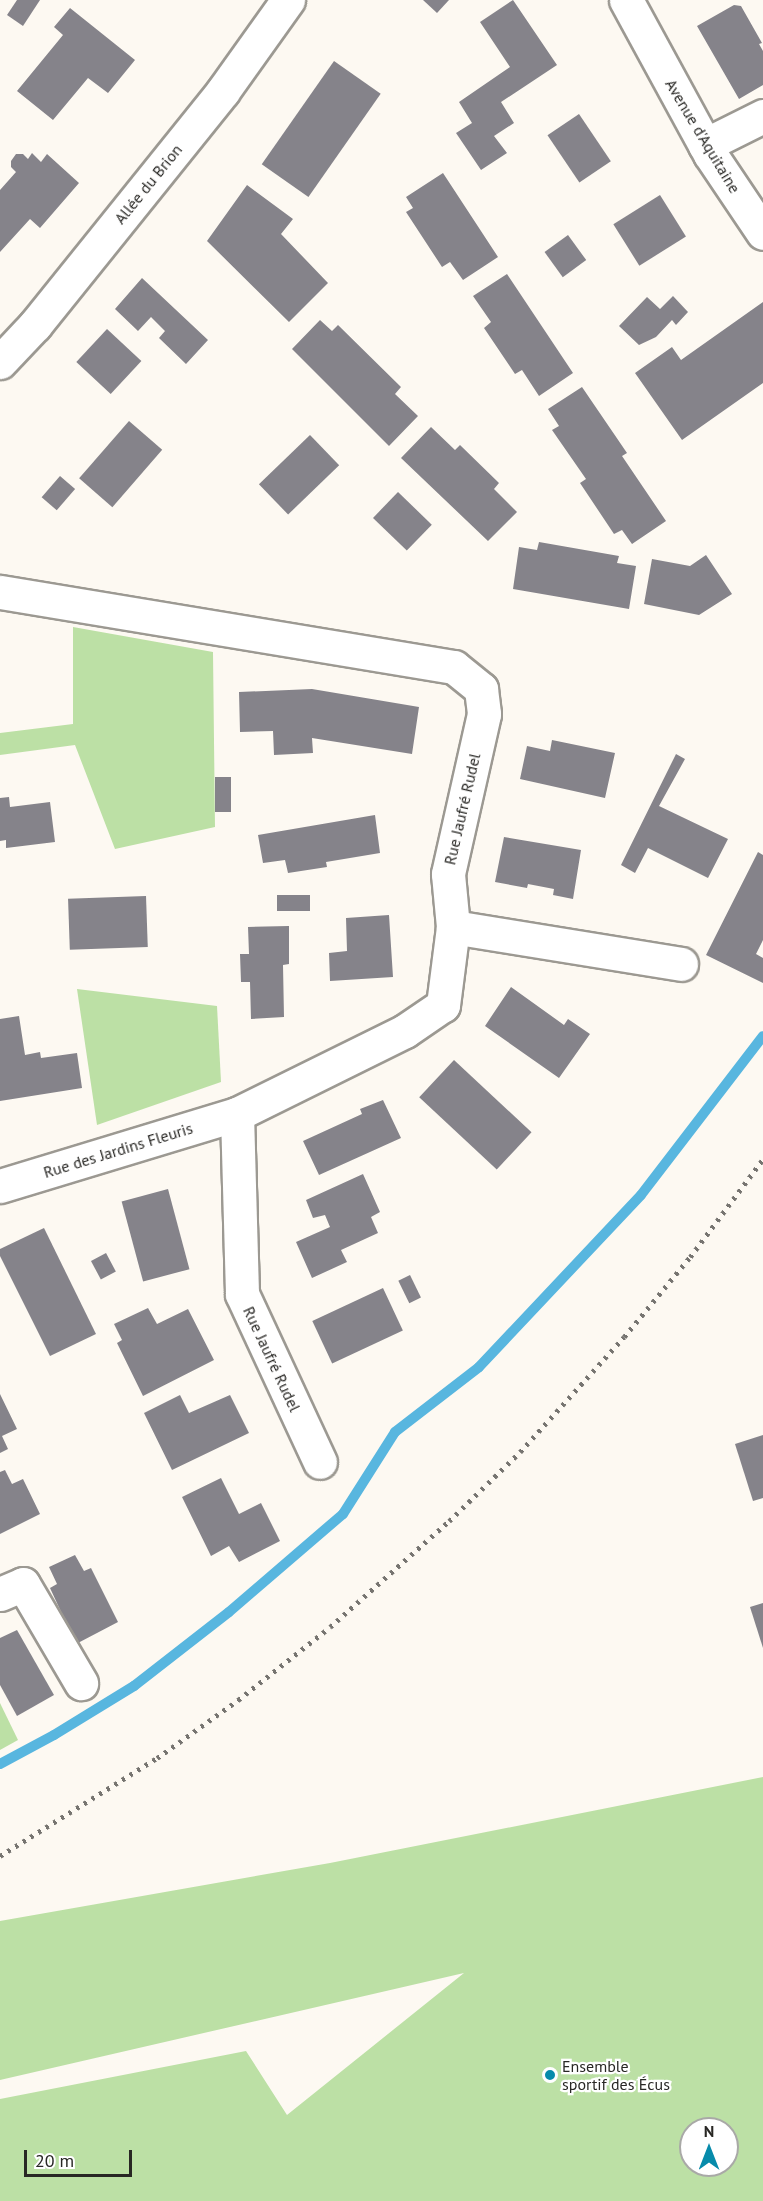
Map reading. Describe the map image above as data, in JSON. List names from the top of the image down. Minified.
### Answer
{"streets":{"street":["Avenue d'Aquitaine","Allée du Brion","Rue Jaufré Rudel","Rue des Jardins Fleuris"]},"crossings":[["Rue Jaufré Rudel","Rue des Jardins Fleuris"]],"places":["Ensemble sportif des Écus"],"scale_bar":"20 m","north":"top"}
